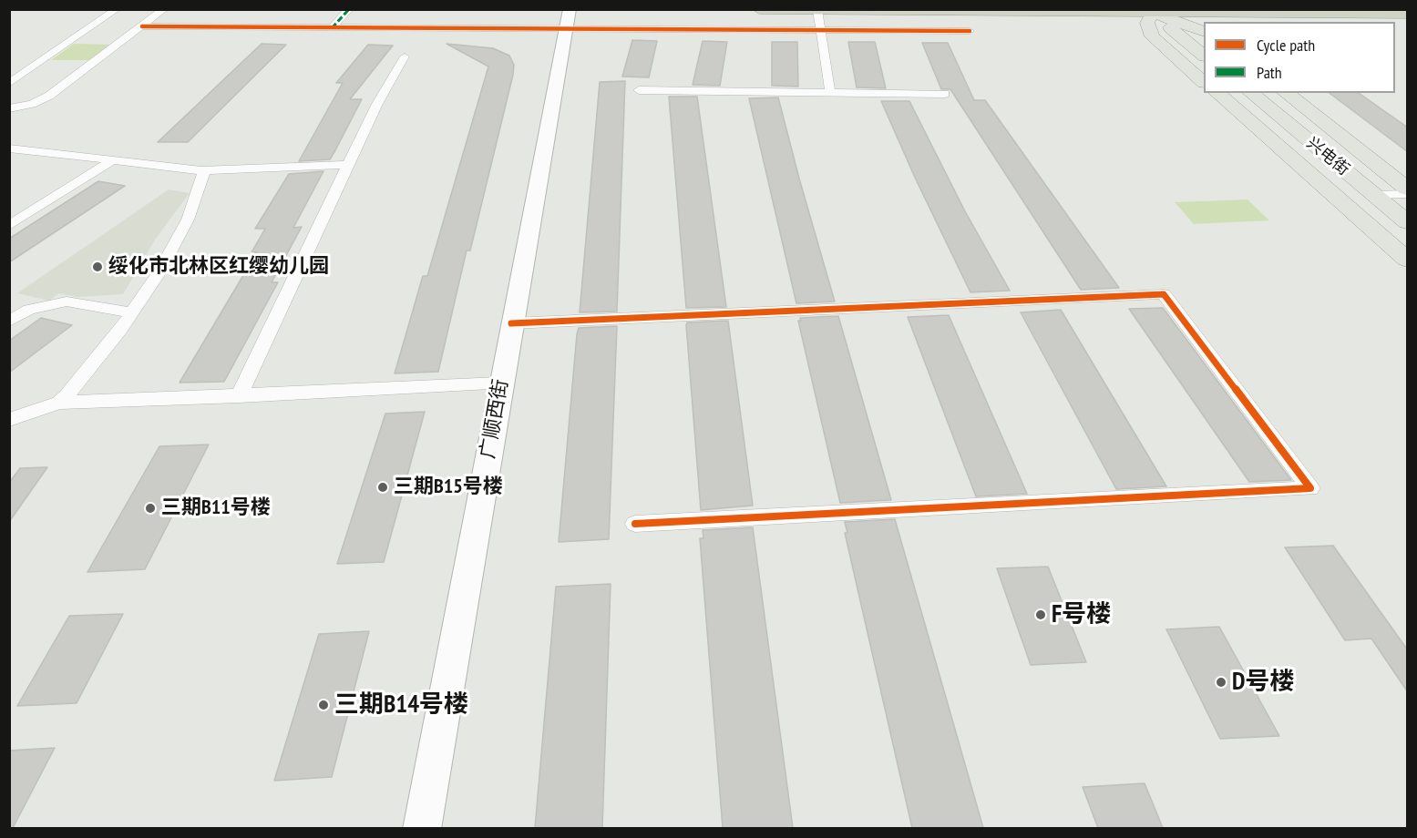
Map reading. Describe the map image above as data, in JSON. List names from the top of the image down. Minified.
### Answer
{"streets":{"main road":["兴电街","广顺西街"]},"places":["绥化市北林区红缨幼儿园","三期B15号楼","三期B11号楼","F号楼","D号楼","三期B14号楼"],"legend":["Cycle path","Path"]}
